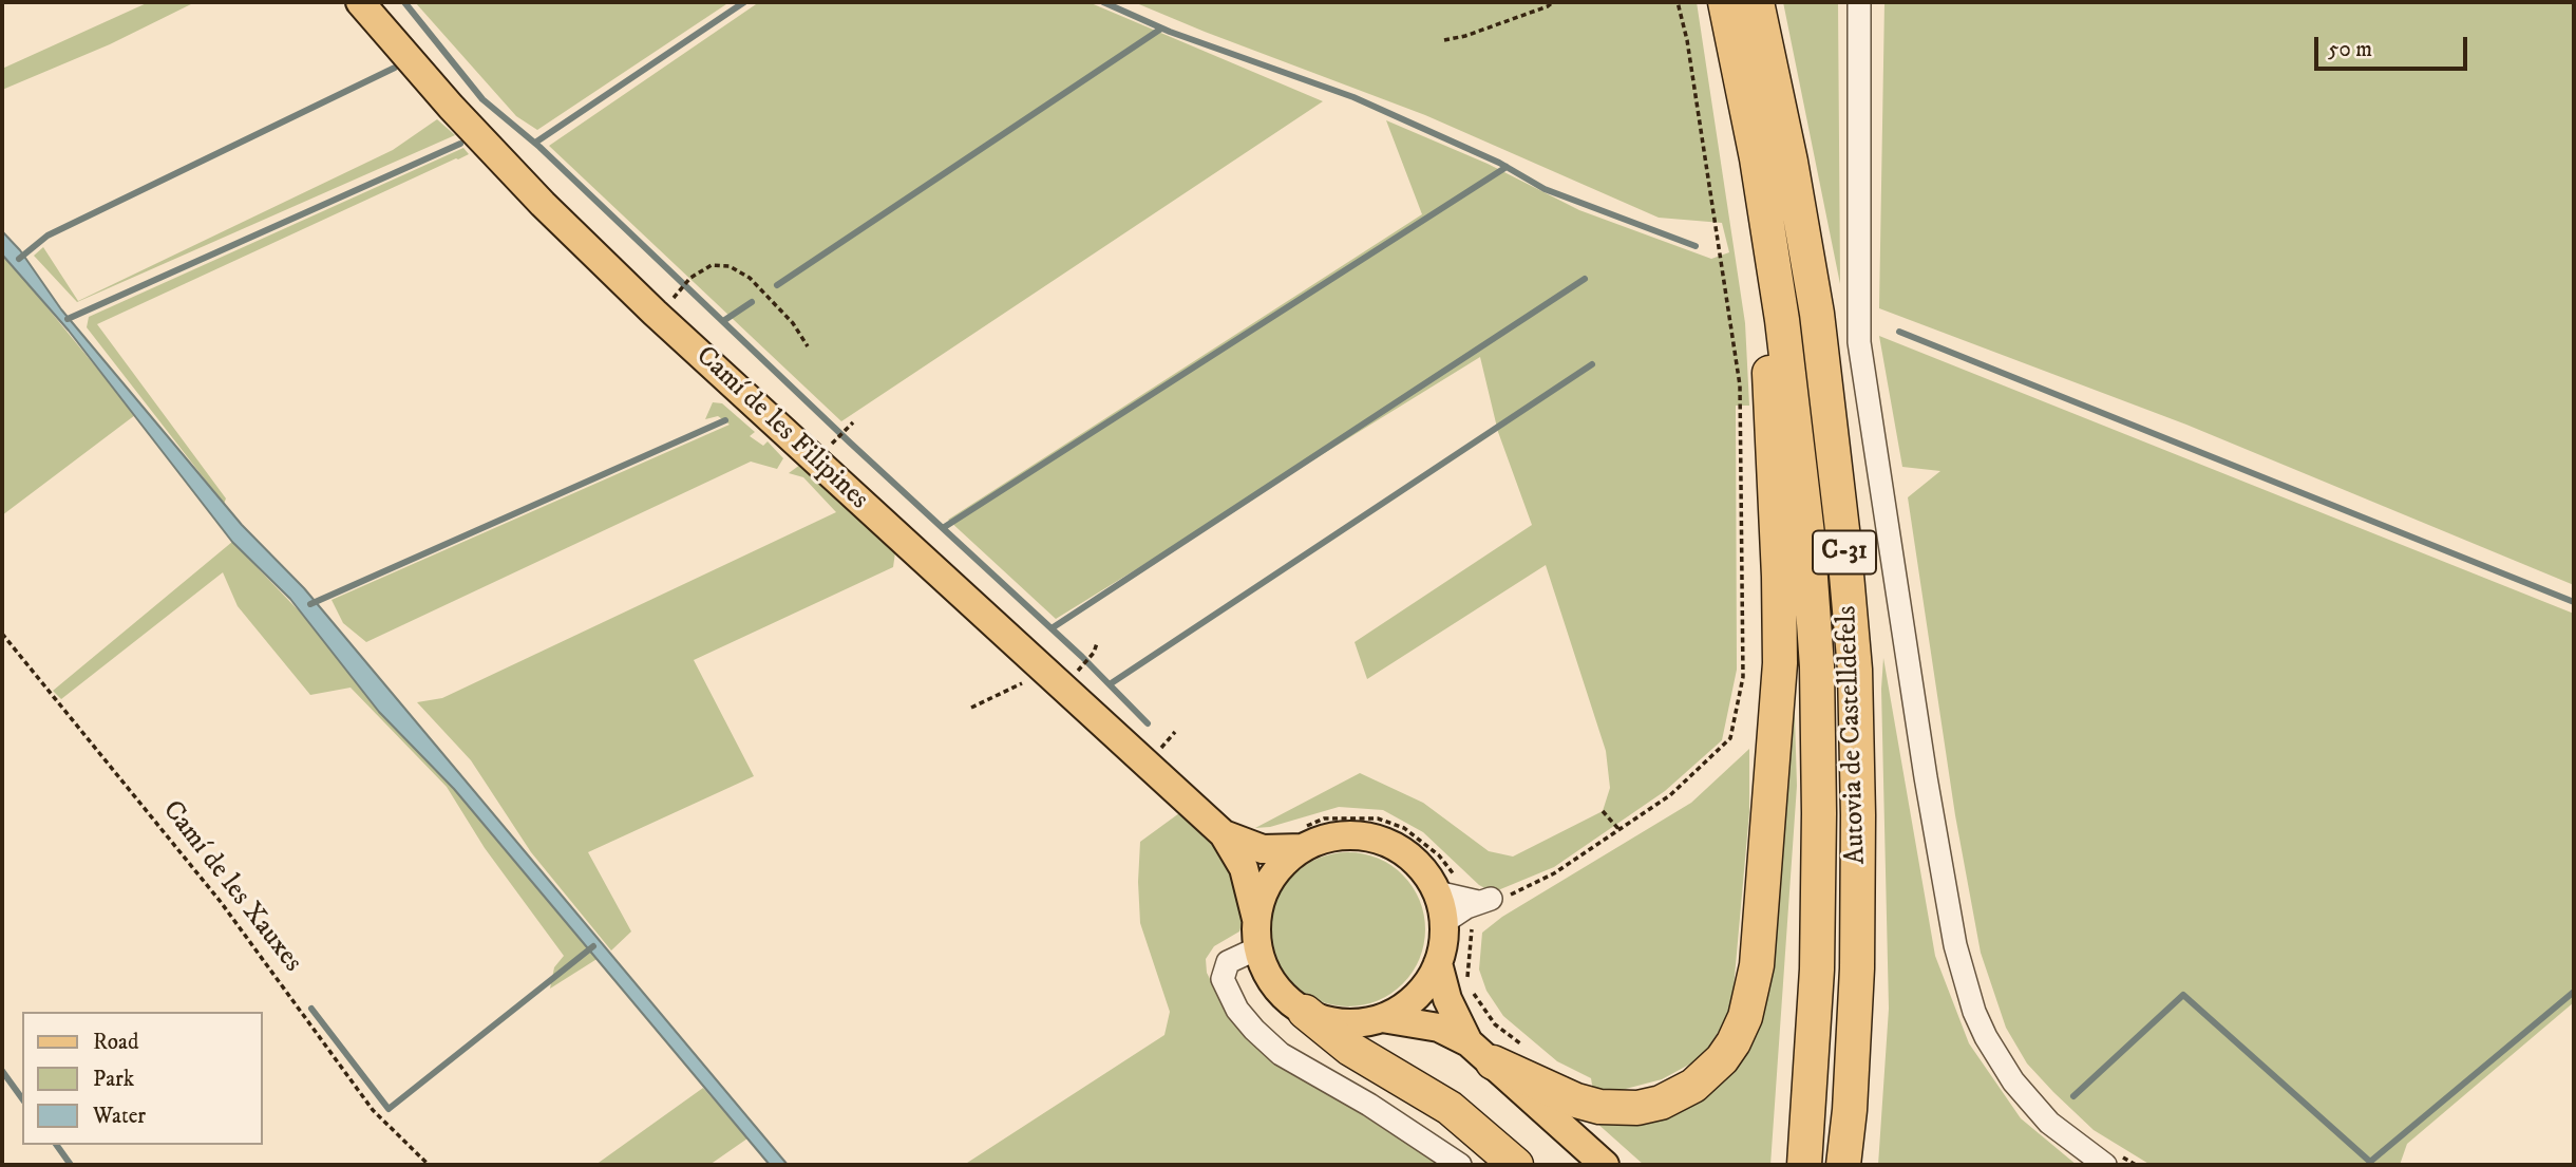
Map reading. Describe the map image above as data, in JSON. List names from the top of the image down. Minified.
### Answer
{"streets":{"highway":["C-31","Autovia de Castelldefels"],"main road":["Camí de les Filipines"],"path":["Camí de les Xauxes"]},"legend":["Road","Park","Water"],"scale_bar":"50 m"}
